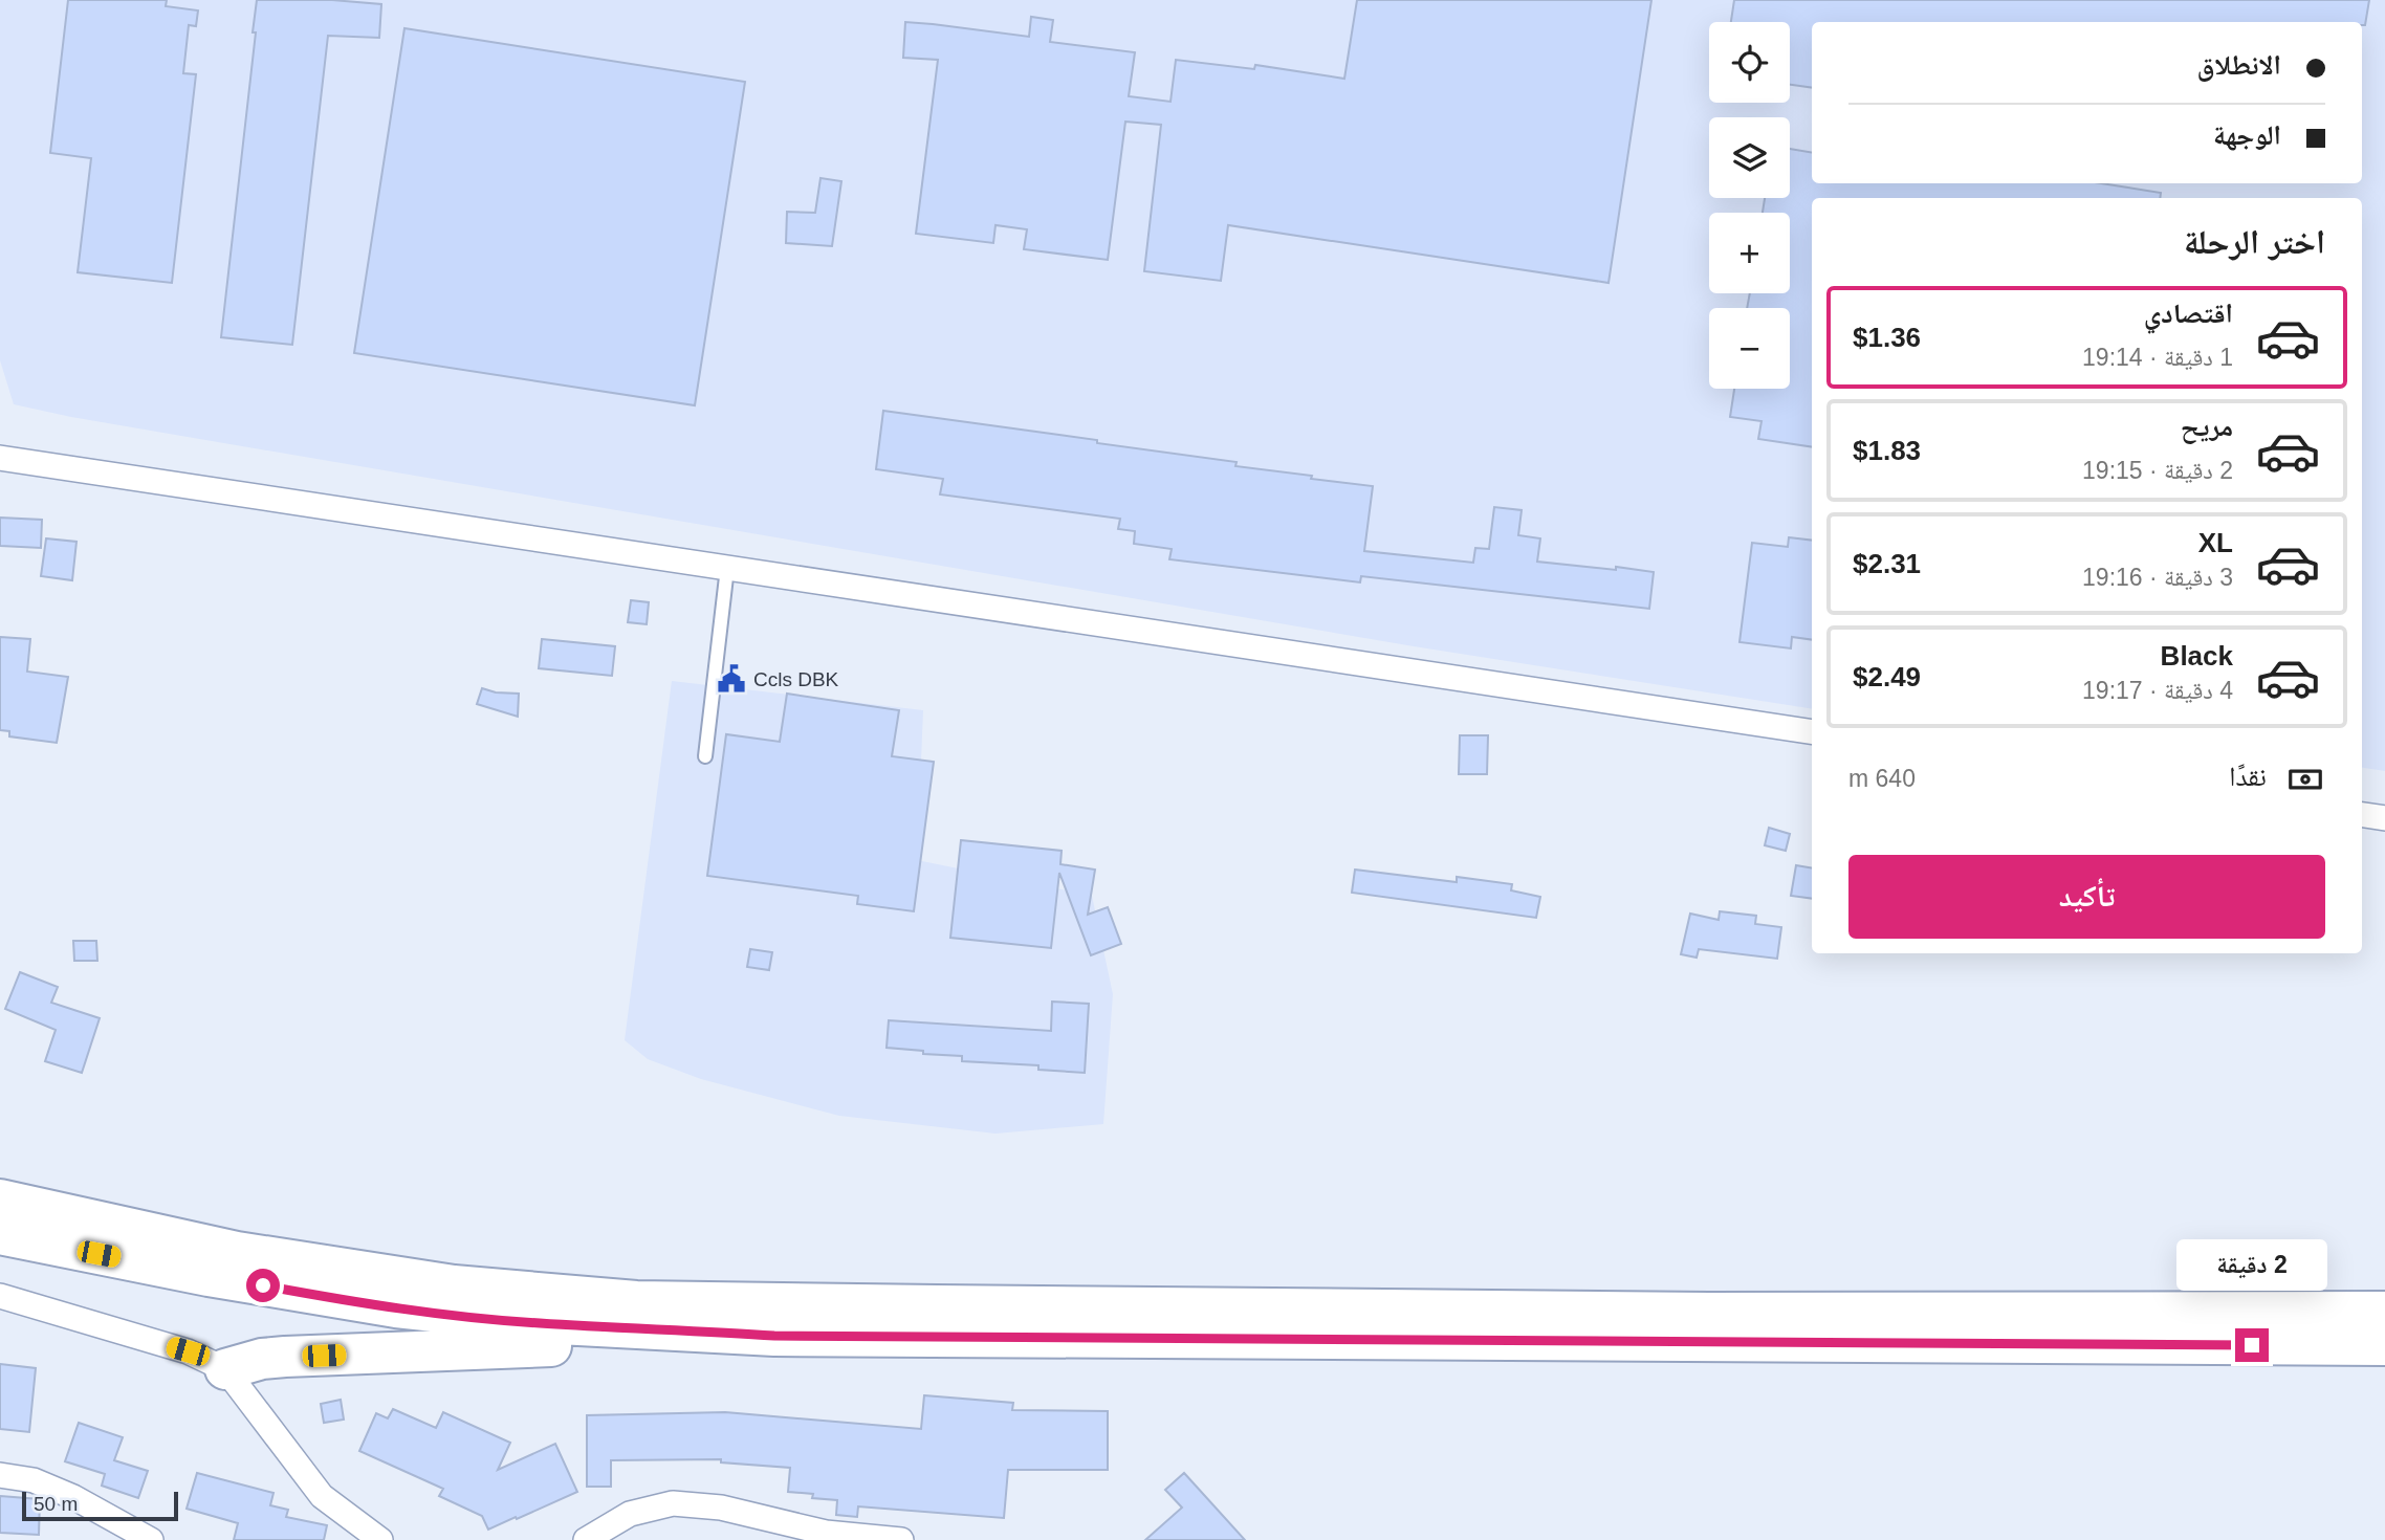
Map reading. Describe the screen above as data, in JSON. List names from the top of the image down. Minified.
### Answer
{"places":{"public building":["Ccls DBK"]},"scale_bar":"50 m","page":{"map_buttons":["+","−"],"banner":["الانطلاق","الوجهة"],"heading":"اختر الرحلة","list":[{"name":"اقتصادي","note":"1 دقيقة · 19:14","value":"$1.36"},{"name":"مريح","note":"2 دقيقة · 19:15","value":"$1.83"},{"name":"XL","note":"3 دقيقة · 19:16","value":"$2.31"},{"name":"Black","note":"4 دقيقة · 19:17","value":"$2.49"}],"pay":["نقدًا","640 m"],"buttons":"تأكيد","bubble":"2 دقيقة","scale":"50 m"}}
